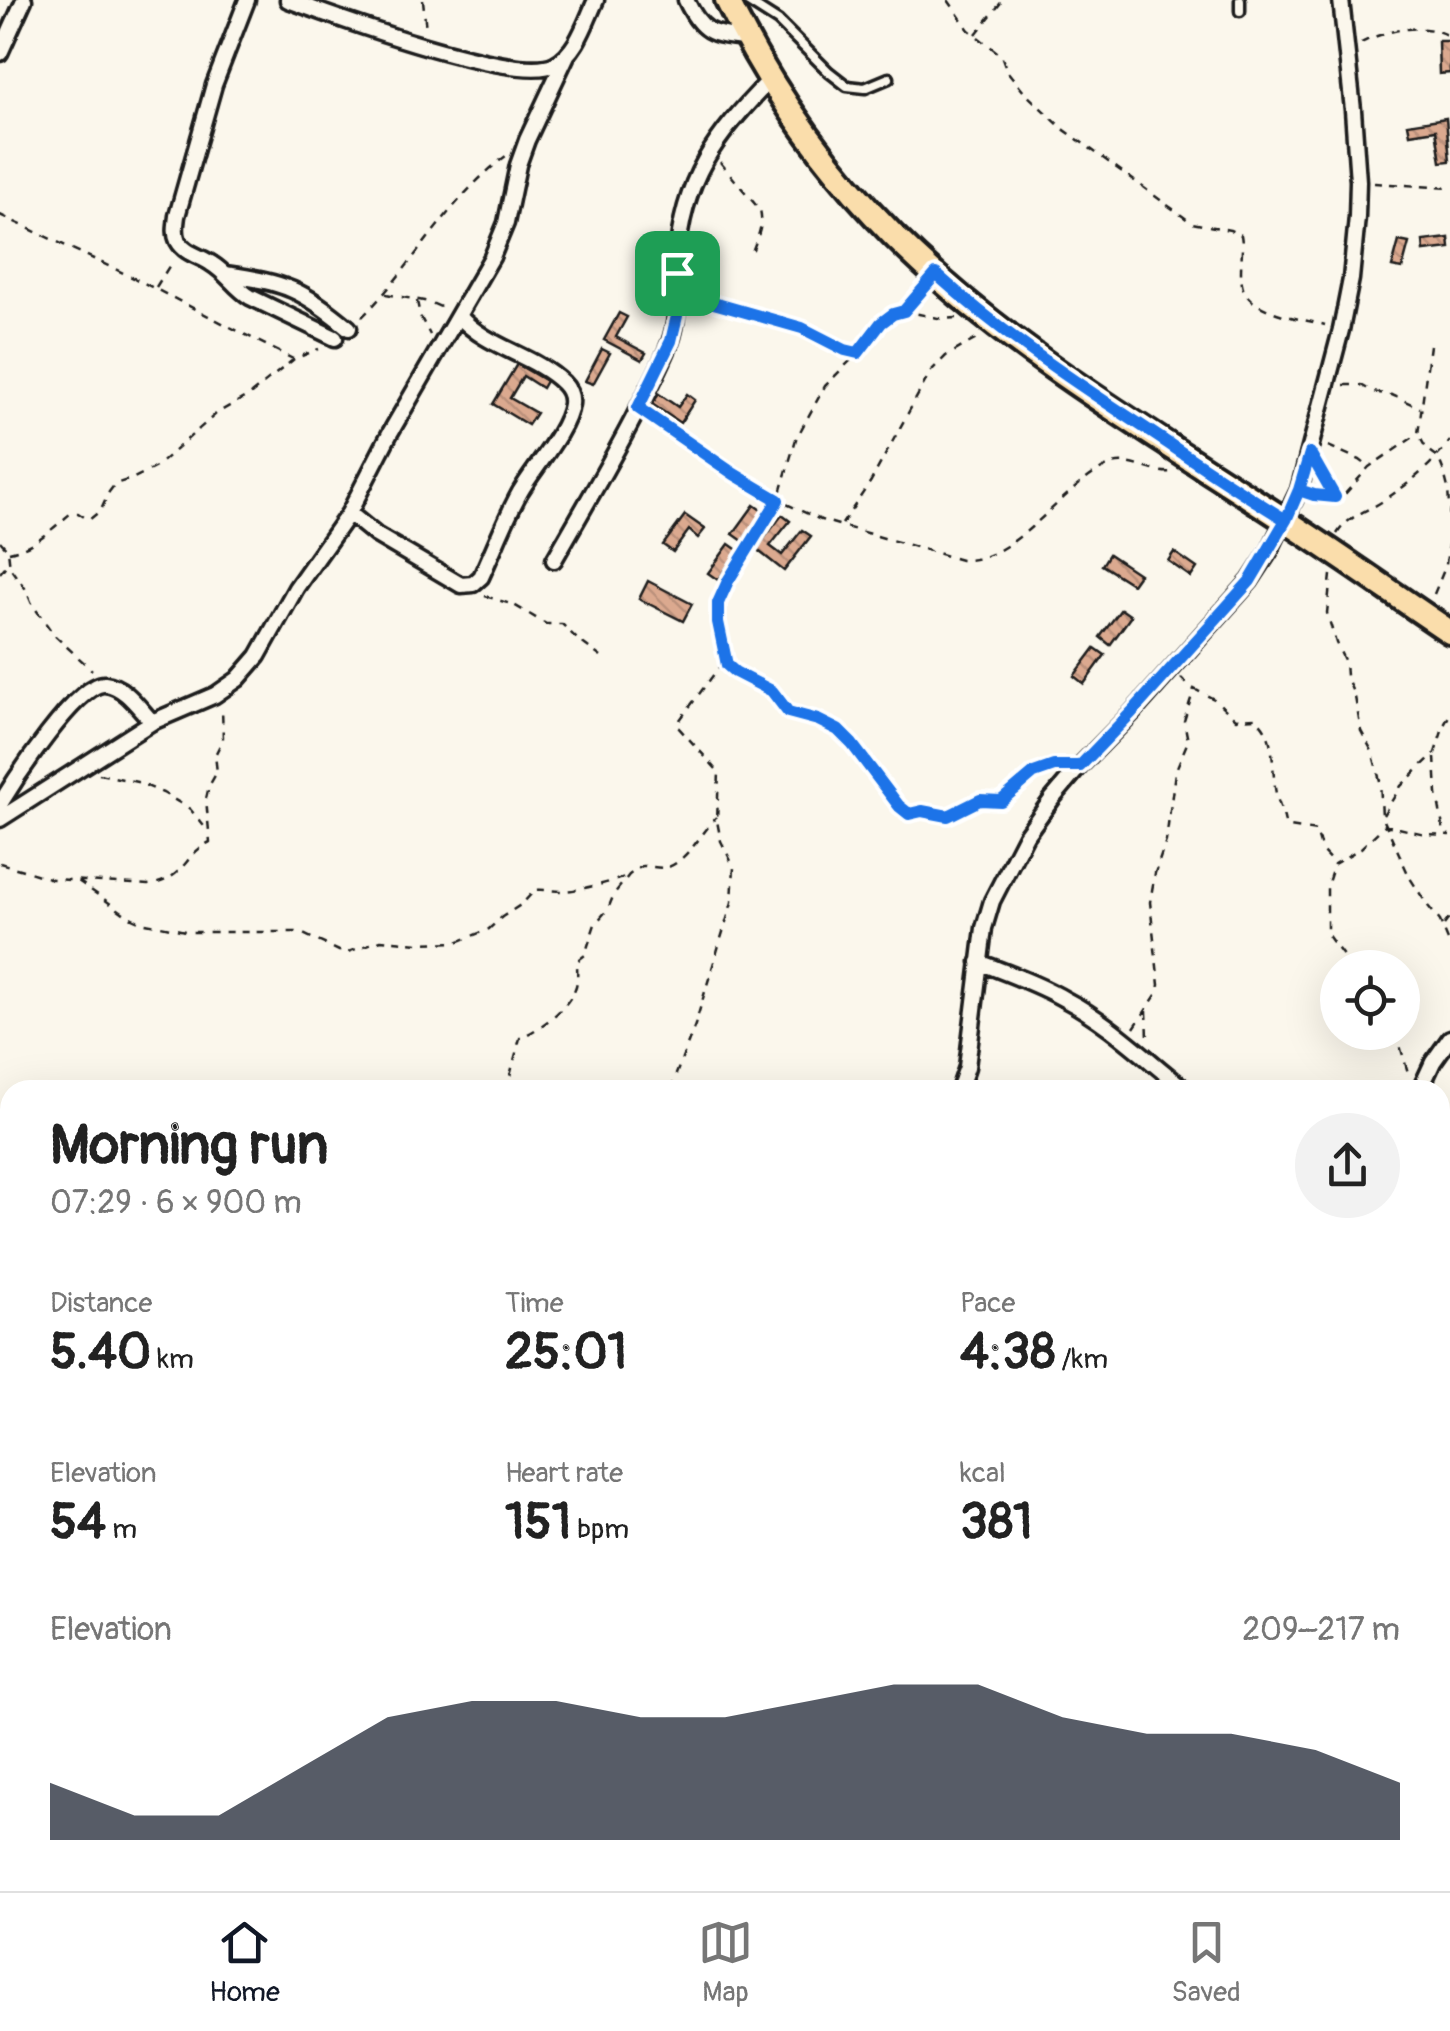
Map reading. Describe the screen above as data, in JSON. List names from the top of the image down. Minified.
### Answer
{"page":{"heading":["Morning run","07:29 · 6 × 900 m"],"stats":[["Distance","5.40 km"],["Time","25:01"],["Pace","4:38 /km"],["Elevation","54 m"],["Heart rate","151 bpm"],["kcal","381"]],"chart":["Elevation","209–217 m"],"tabs":["Home","Map","Saved"]}}
